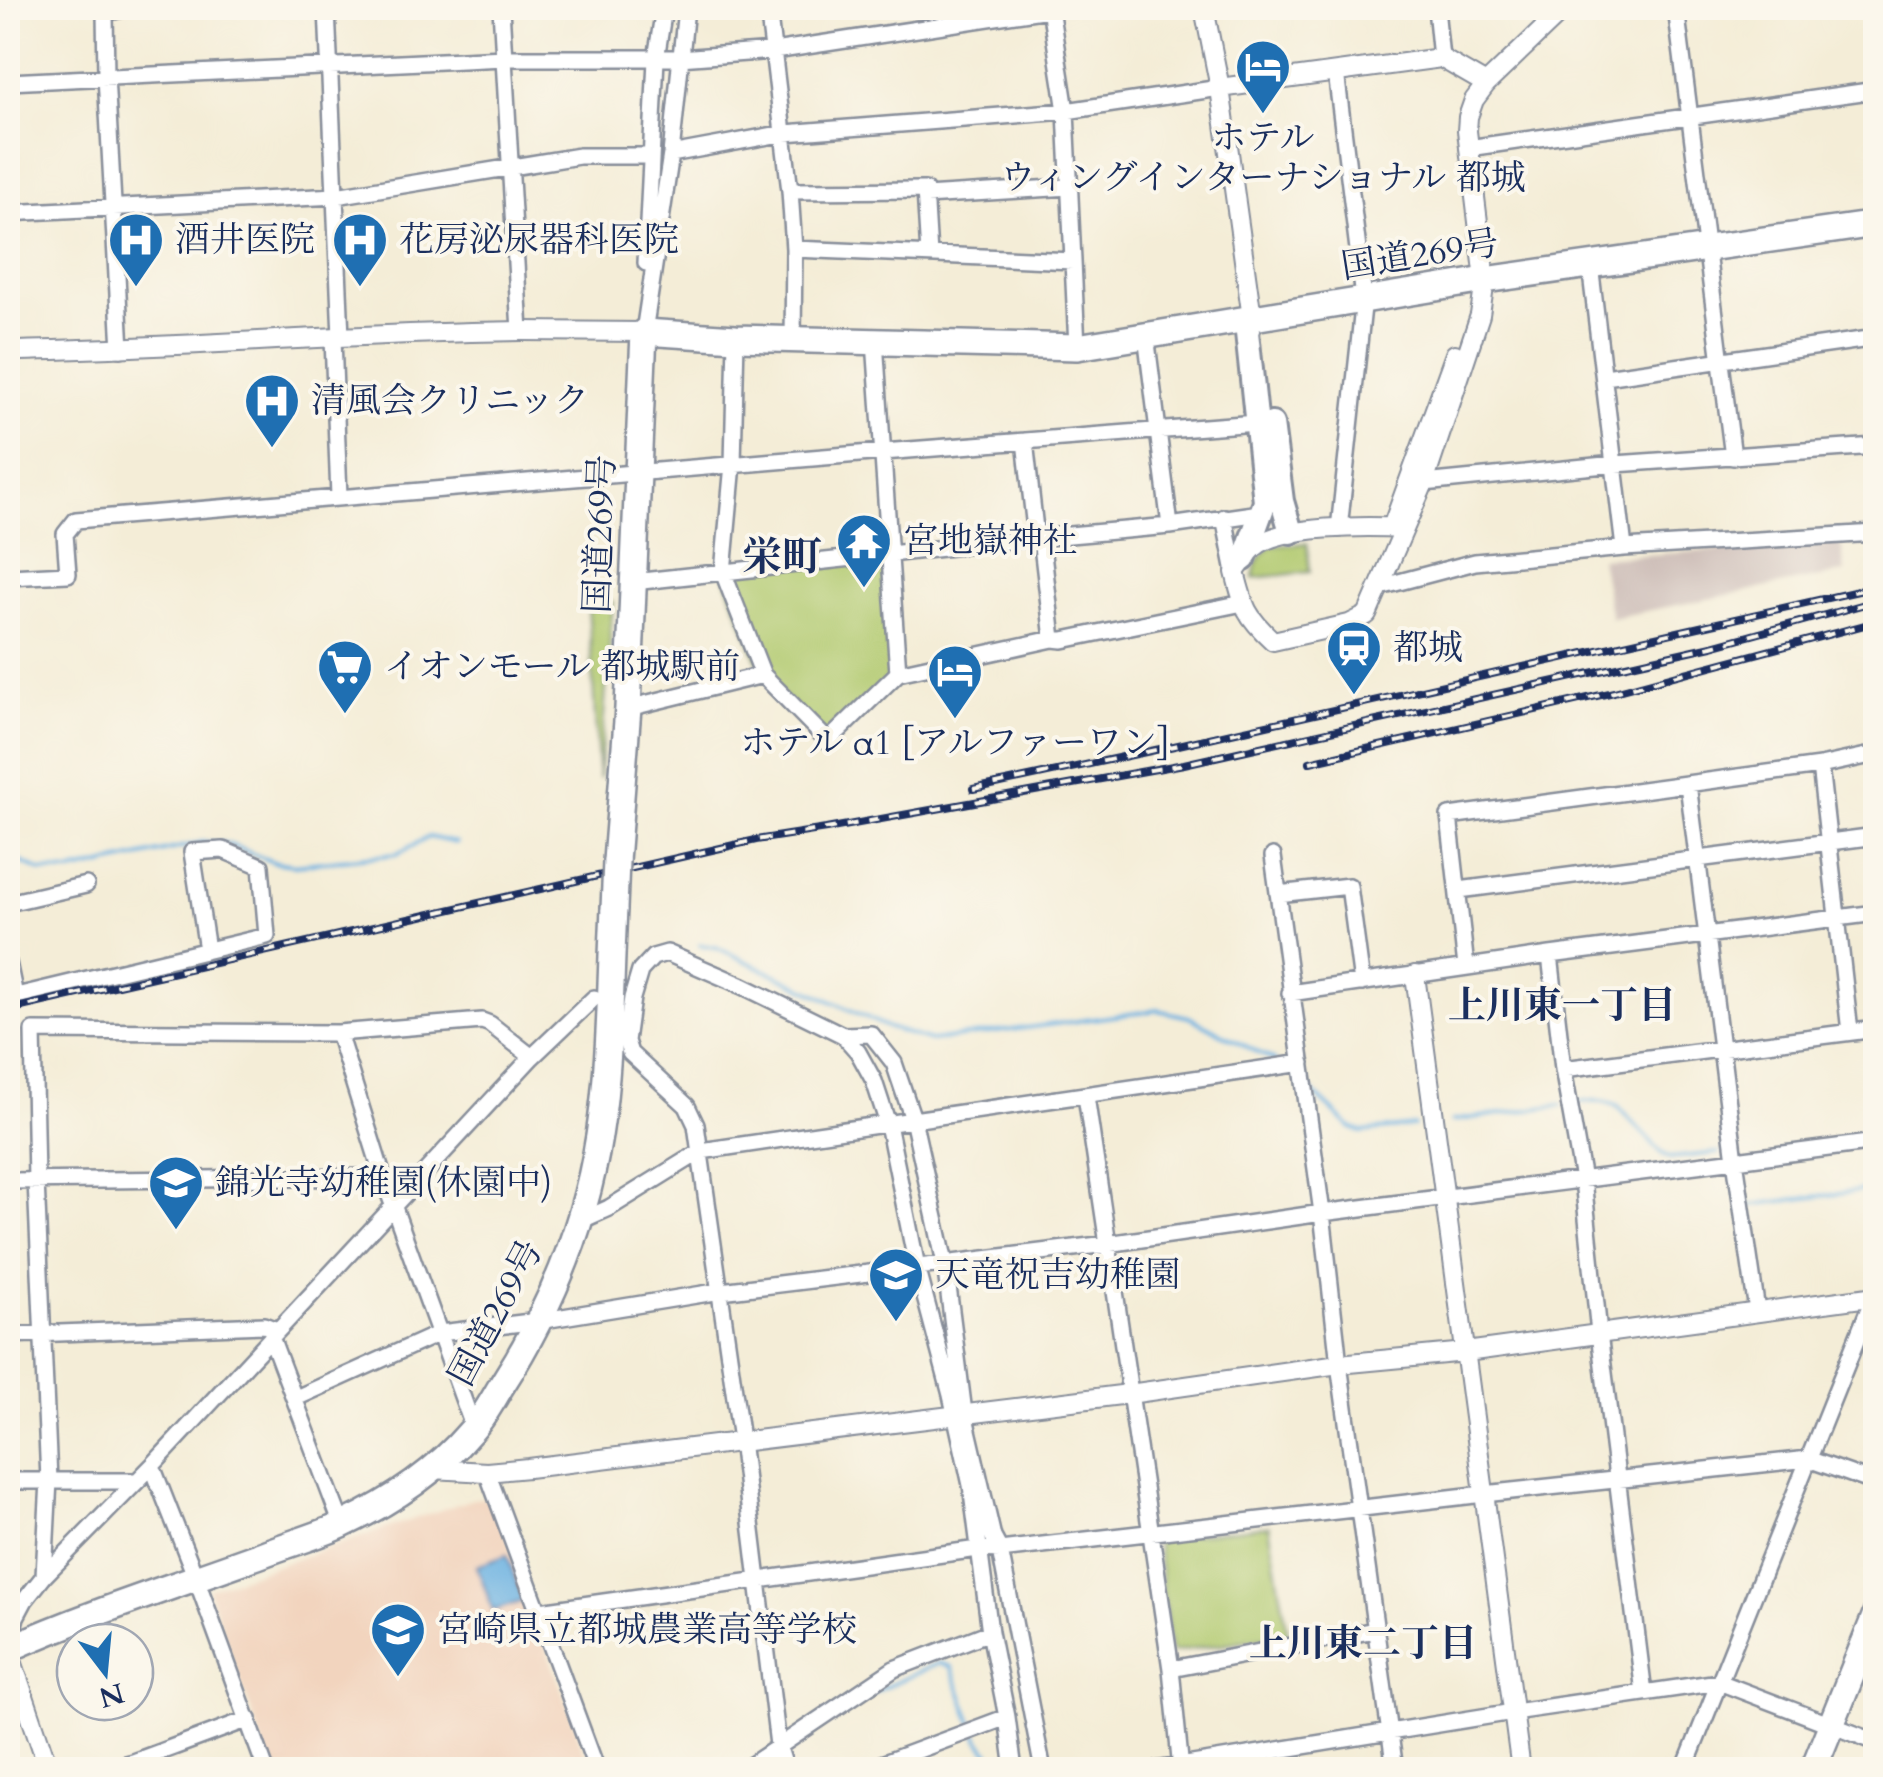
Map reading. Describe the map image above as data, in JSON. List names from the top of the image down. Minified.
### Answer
{"streets":{"highway":["国道269号"]},"districts":["栄町","上川東一丁目","上川東二丁目"],"places":{"hotel":["ホテル ウィングインターナショナル 都城","ホテル α1 [アルファーワン]"],"hospital":["酒井医院","花房泌尿器科医院","清風会クリニック"],"temple":["宮地嶽神社"],"station":["都城"],"supermarket":["イオンモール 都城駅前"],"school or university":["錦光寺幼稚園(休園中)","天竜祝吉幼稚園","宮崎県立都城農業高等学校"]},"north":"bottom"}
